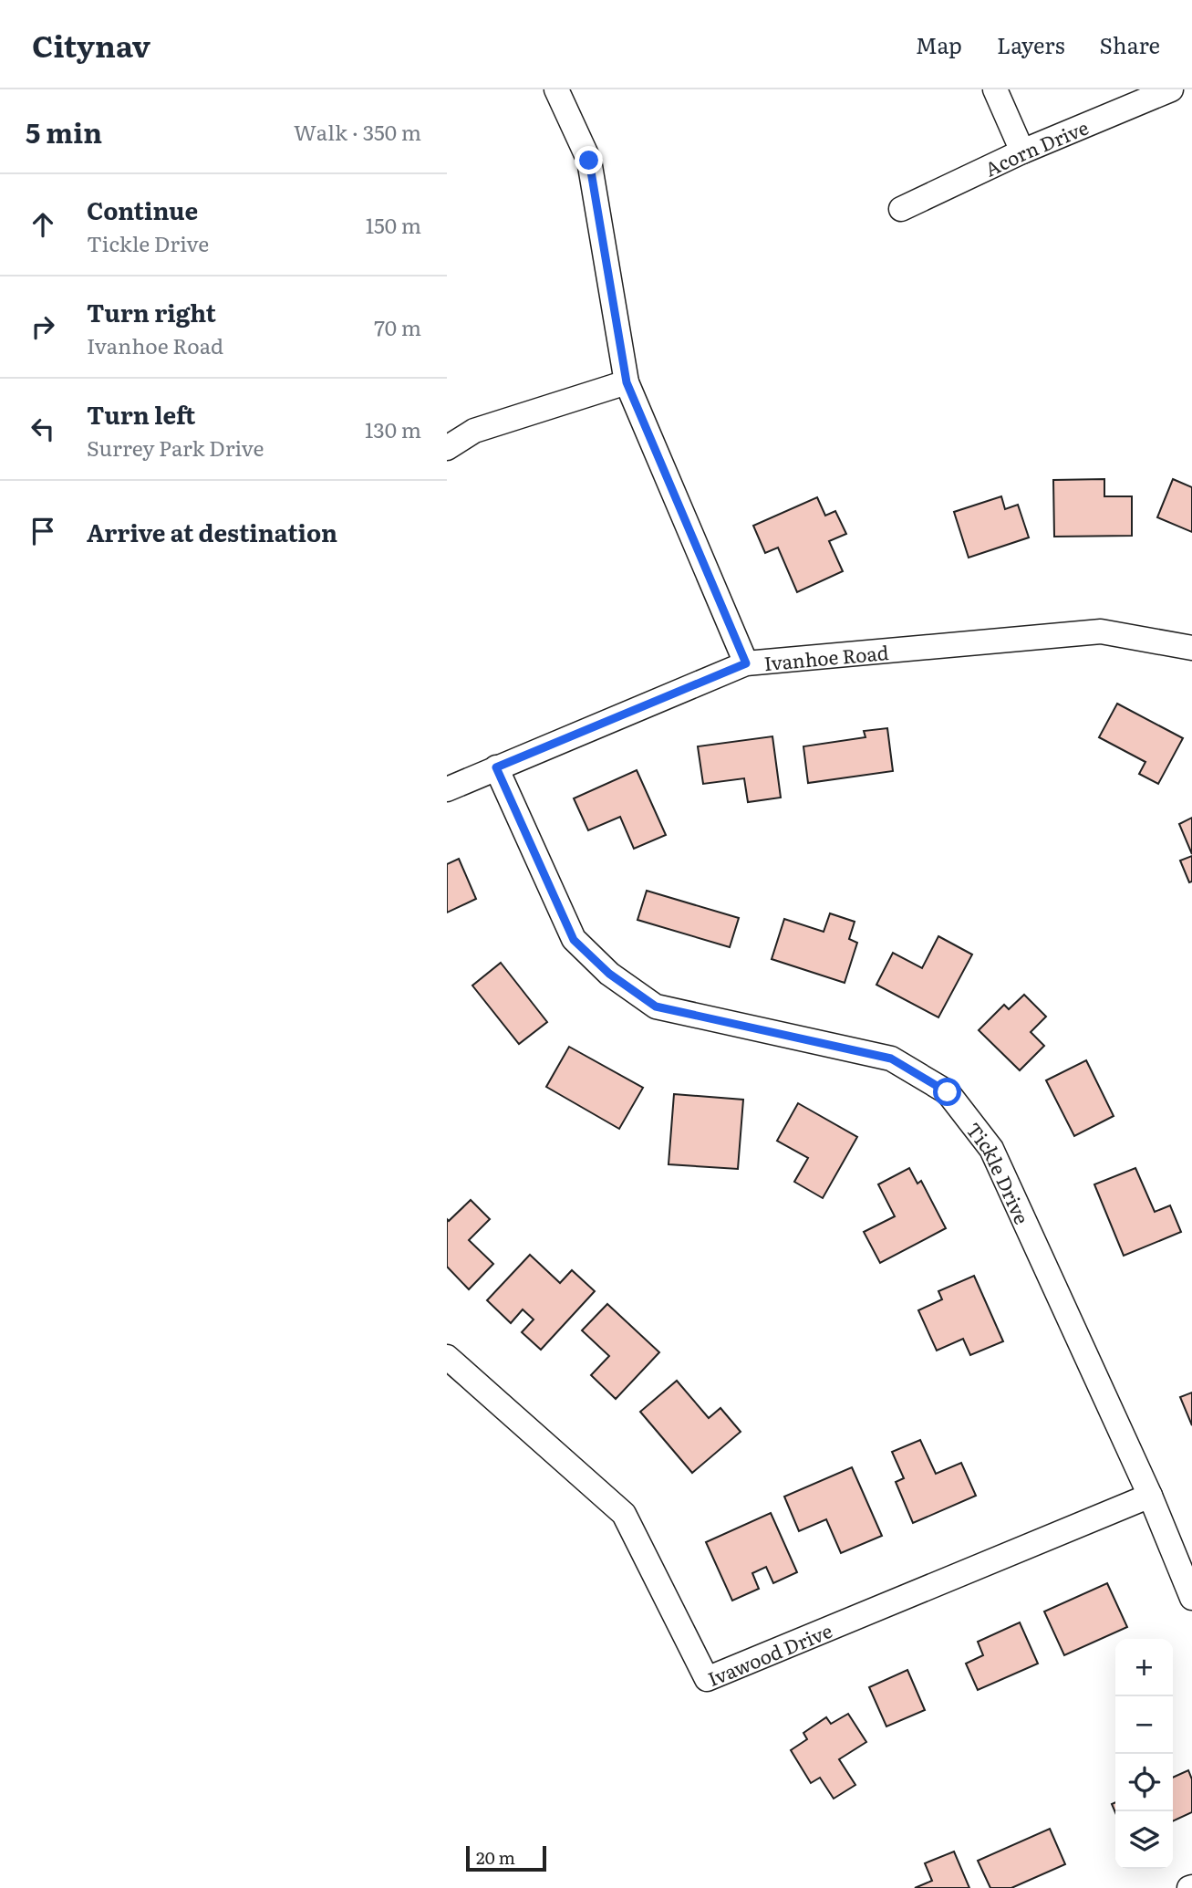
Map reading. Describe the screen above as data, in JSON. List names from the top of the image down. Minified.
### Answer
{"streets":{"street":["Acorn Drive","Ivanhoe Road","Tickle Drive","Ivawood Drive"]},"crossings":[["Ivanhoe Road","Tickle Drive"],["Tickle Drive","Ivawood Drive"]],"scale_bar":"20 m","page":{"header":"Citynav","nav":["Map","Layers","Share"],"heading":["5 min","Walk · 350 m"],"list":[["Continue","Tickle Drive","150 m"],["Turn right","Ivanhoe Road","70 m"],["Turn left","Surrey Park Drive","130 m"],"Arrive at destination"],"map_buttons":["+","−"],"scale":"20 m"}}
